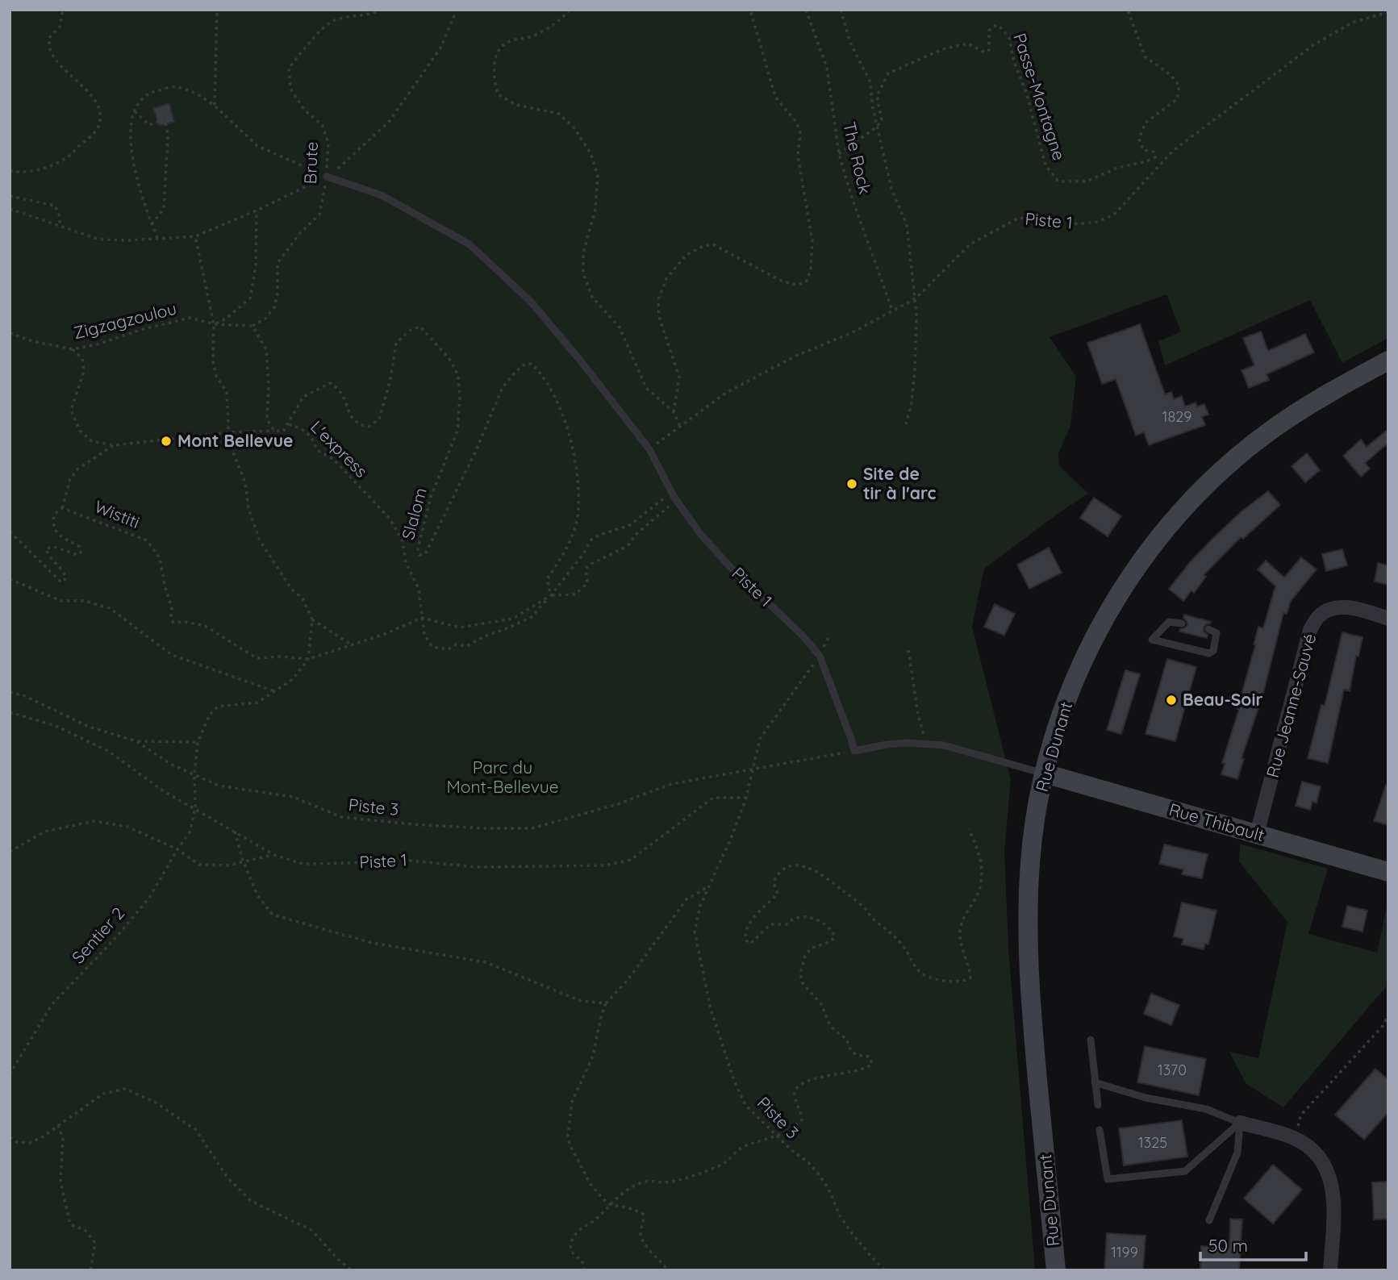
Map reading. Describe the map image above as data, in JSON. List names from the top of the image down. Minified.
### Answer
{"streets":{"street":["Rue Jeanne-Sauvé","Rue Dunant","Rue Thibault"],"lane":["Piste 1"],"path":["Passe-Montagne","The Rock","Brute","Zigzagzoulou","L'express","Slalom","Wistiti","Piste 3","Sentier 2"]},"crossings":[["Passe-Montagne","Piste 1"],["The Rock","Piste 1"],["Piste 1","Piste 3"],["Piste 1","Sentier 2"],["L'express","Slalom"],["Rue Jeanne-Sauvé","Rue Thibault"],["Rue Dunant","Rue Thibault"],["Piste 3","Sentier 2"]],"parks":["Parc du Mont-Bellevue"],"places":["Mont Bellevue","Site de tir à l'arc","Beau-Soir"],"house_numbers":["1829","1370","1325","1199"],"scale_bar":"50 m"}
